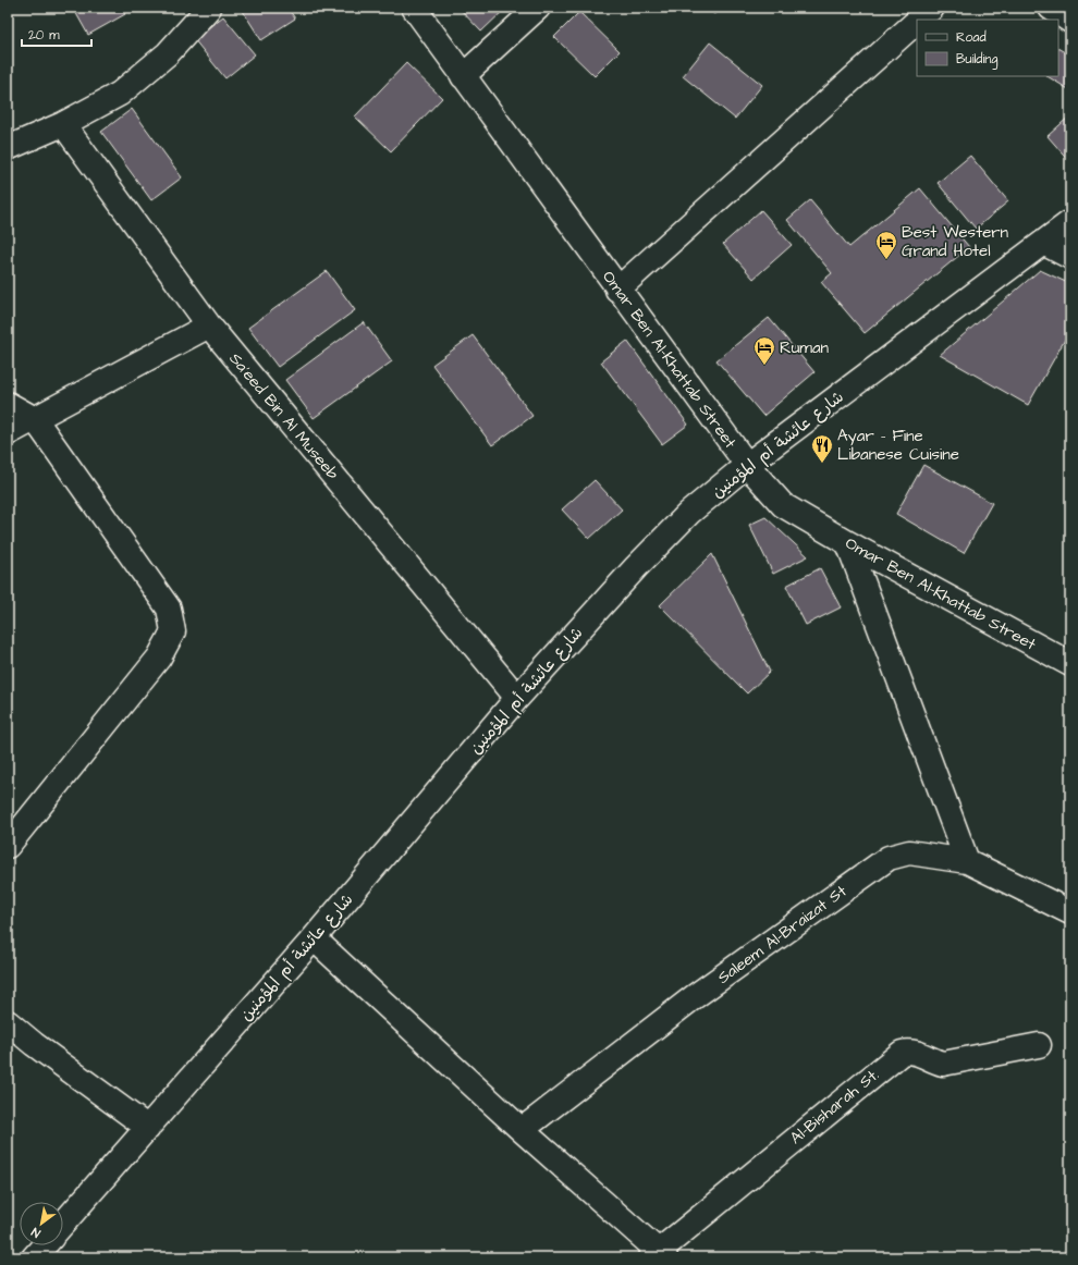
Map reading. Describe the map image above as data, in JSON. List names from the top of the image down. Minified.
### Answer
{"streets":{"street":["Omar Ben Al-Khattab Street","Sa'eed Bin Al Museeb","شارع عائشة أم المؤمنين","Saleem Al-Braizat St","Al-Bisharah St."]},"crossings":[["Omar Ben Al-Khattab Street","شارع عائشة أم المؤمنين"],["Sa'eed Bin Al Museeb","شارع عائشة أم المؤمنين"]],"places":{"hotel":["Best Western Grand Hotel","Ruman"],"restaurant":["Ayar - Fine Libanese Cuisine"]},"legend":["Road","Building"],"scale_bar":"20 m","north":"bottom left"}
